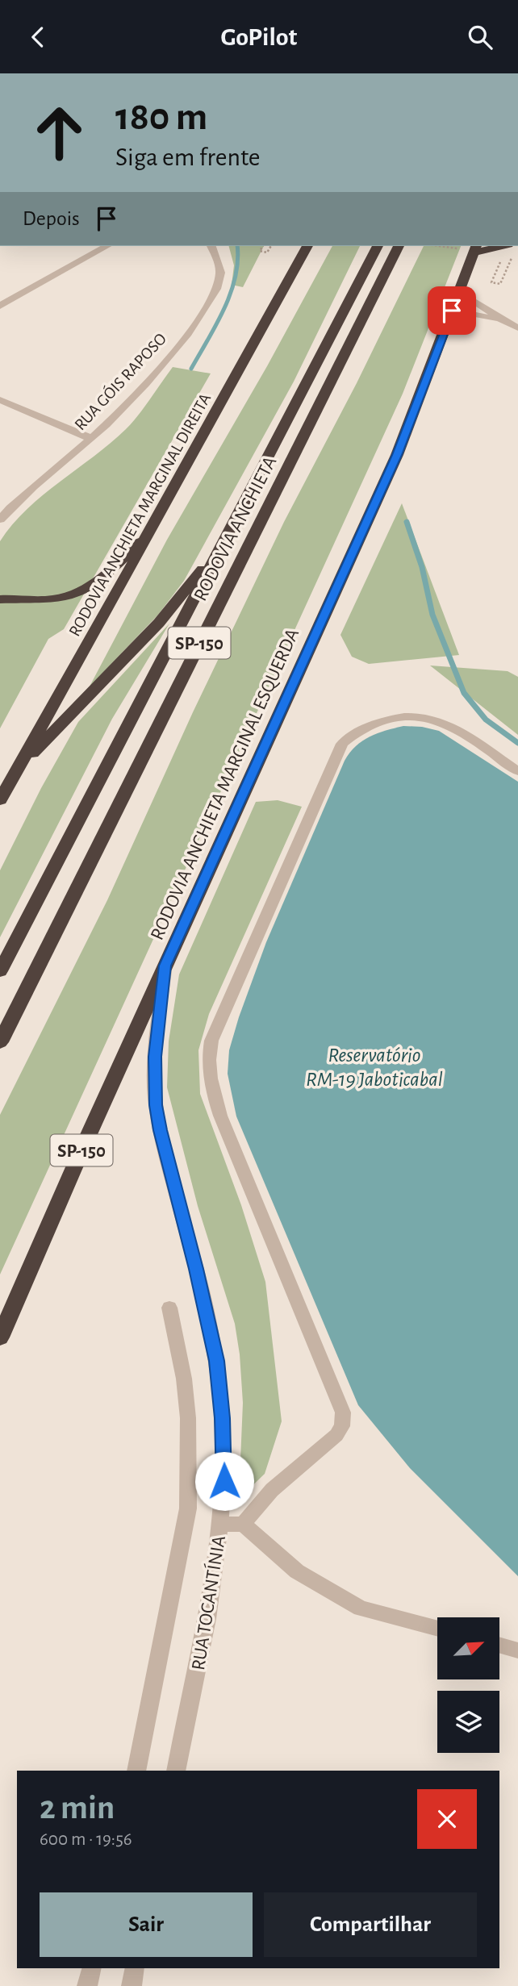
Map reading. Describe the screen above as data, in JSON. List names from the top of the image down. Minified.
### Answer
{"streets":{"highway":["RODOVIA ANCHIETA MARGINAL DIREITA","RODOVIA ANCHIETA","SP-150","RODOVIA ANCHIETA MARGINAL ESQUERDA"],"street":["RUA GÓIS RAPOSO","RUA TOCANTÍNIA"]},"crossings":[["RODOVIA ANCHIETA MARGINAL ESQUERDA","RUA TOCANTÍNIA"]],"water":["Reservatório RM-19 Jaboticabal"],"north":"top right","page":{"header":"GoPilot","turn":["180 m","Siga em frente"],"then":"Depois","heading":["2 min","600 m · 19:56"],"buttons":["Sair","Compartilhar"]}}
